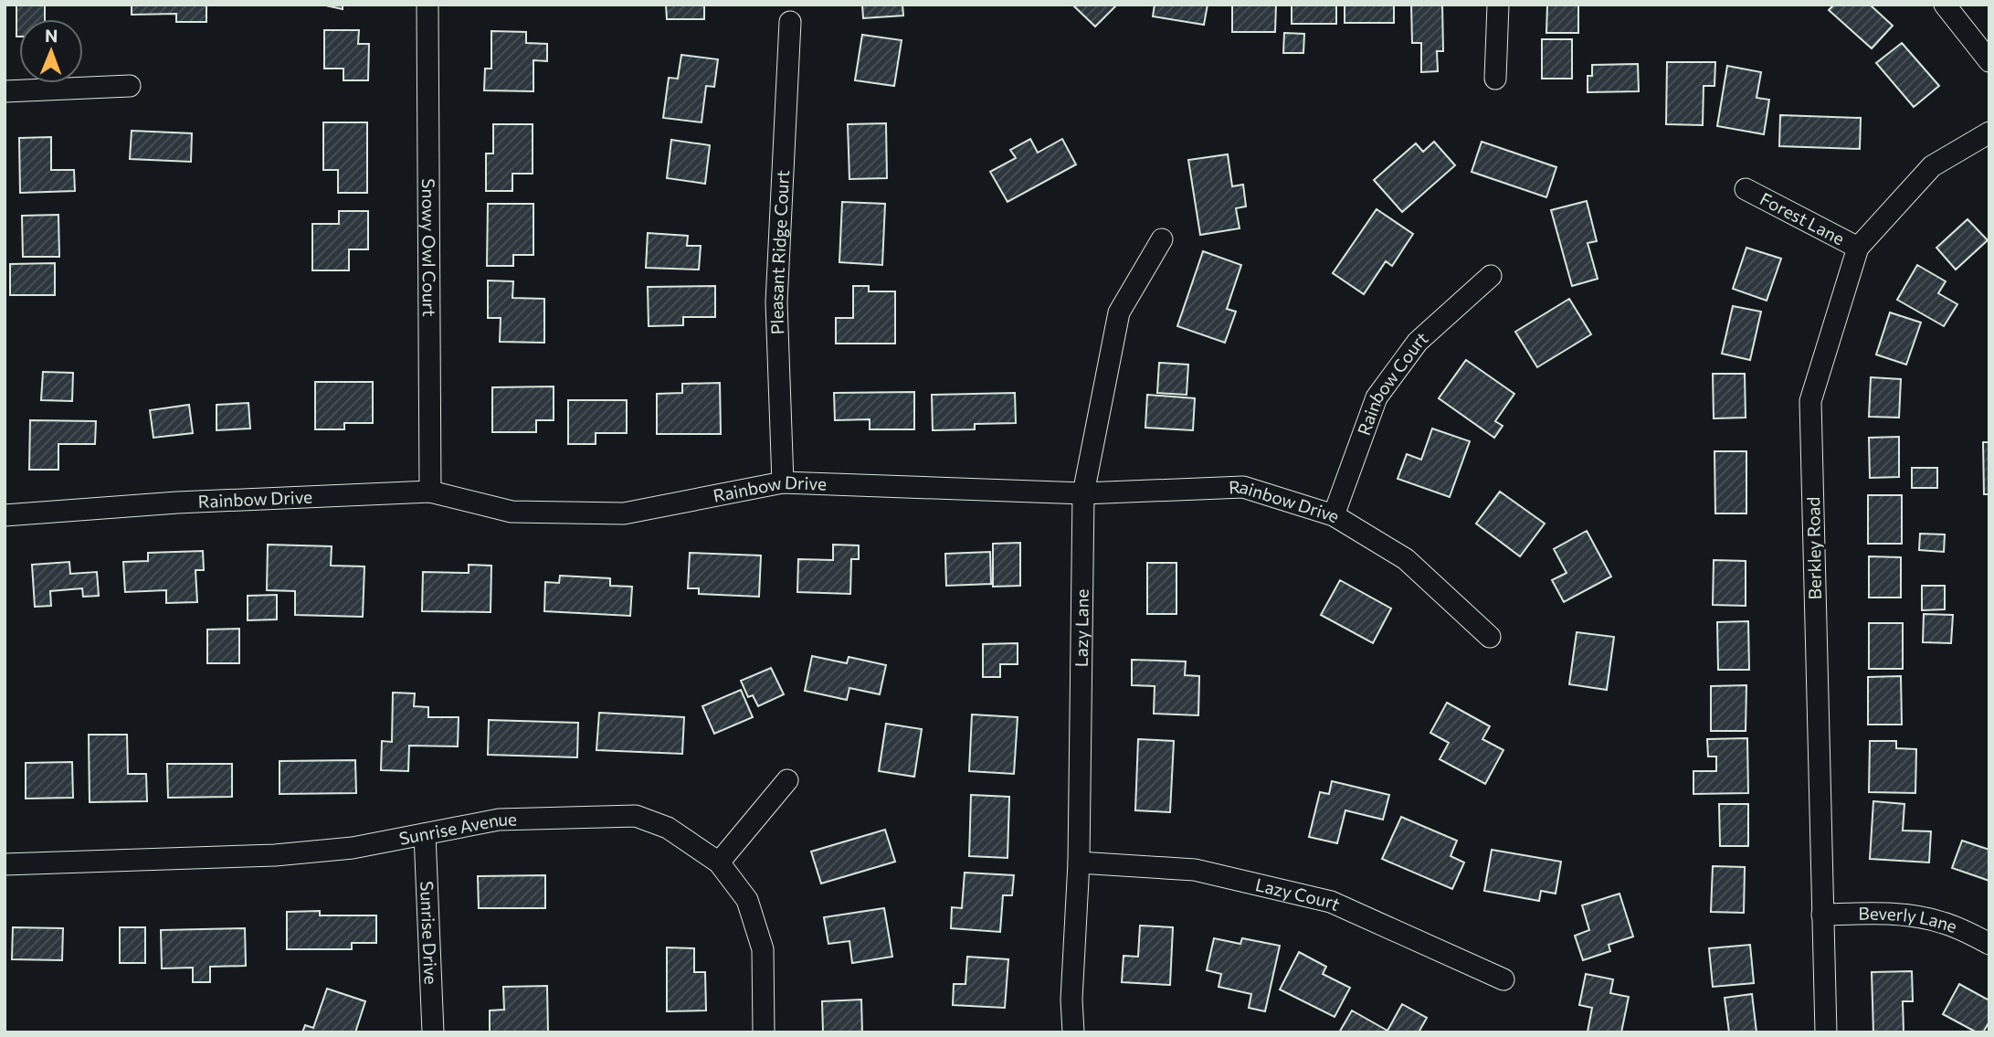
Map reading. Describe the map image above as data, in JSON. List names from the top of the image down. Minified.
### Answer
{"streets":{"street":["Forest Lane","Snowy Owl Court","Pleasant Ridge Court","Rainbow Court","Rainbow Drive","Berkley Road","Lazy Lane","Sunrise Avenue","Lazy Court","Beverly Lane","Sunrise Drive"]},"crossings":[["Forest Lane","Berkley Road"],["Snowy Owl Court","Rainbow Drive"],["Pleasant Ridge Court","Rainbow Drive"],["Rainbow Court","Rainbow Drive"],["Rainbow Drive","Lazy Lane"],["Berkley Road","Beverly Lane"],["Lazy Lane","Lazy Court"],["Sunrise Avenue","Sunrise Drive"]],"north":"top"}
